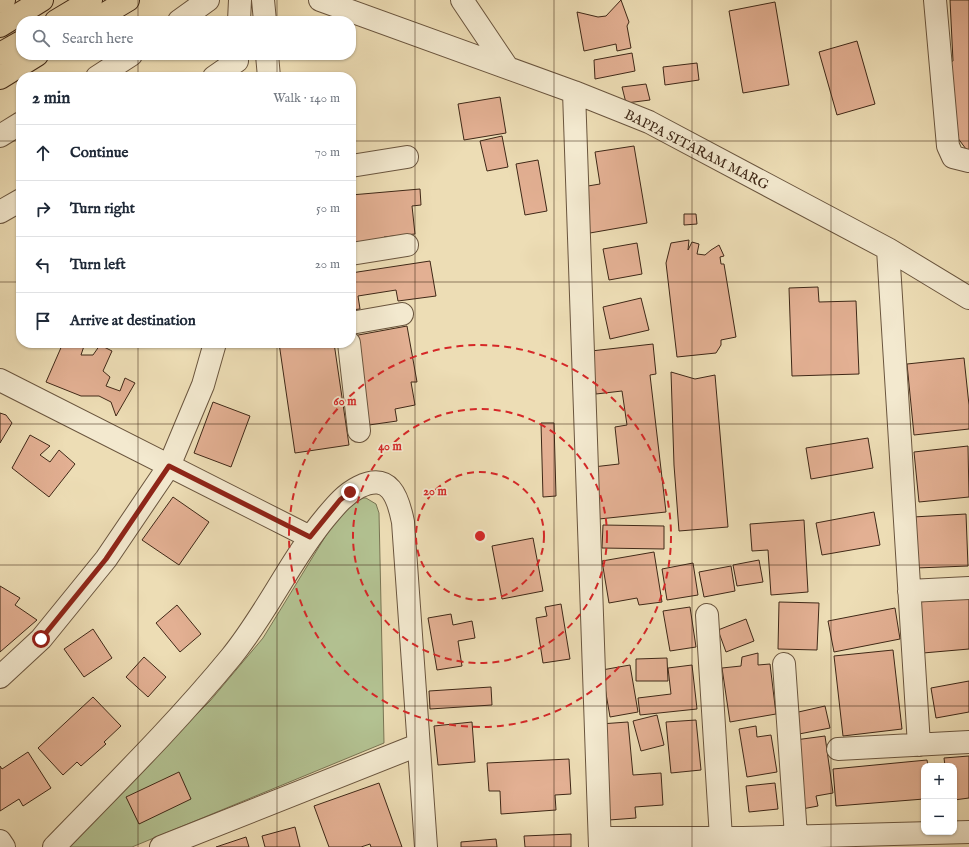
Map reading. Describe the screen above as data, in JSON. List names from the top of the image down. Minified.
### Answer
{"streets":{"street":["BAPPA SITARAM MARG"]},"page":{"search":"Search here","heading":["2 min","Walk · 140 m"],"list":[["Continue","70 m"],["Turn right","50 m"],["Turn left","20 m"],"Arrive at destination"],"map_buttons":["+","−"]},"rings":["60 m","40 m","20 m"]}
